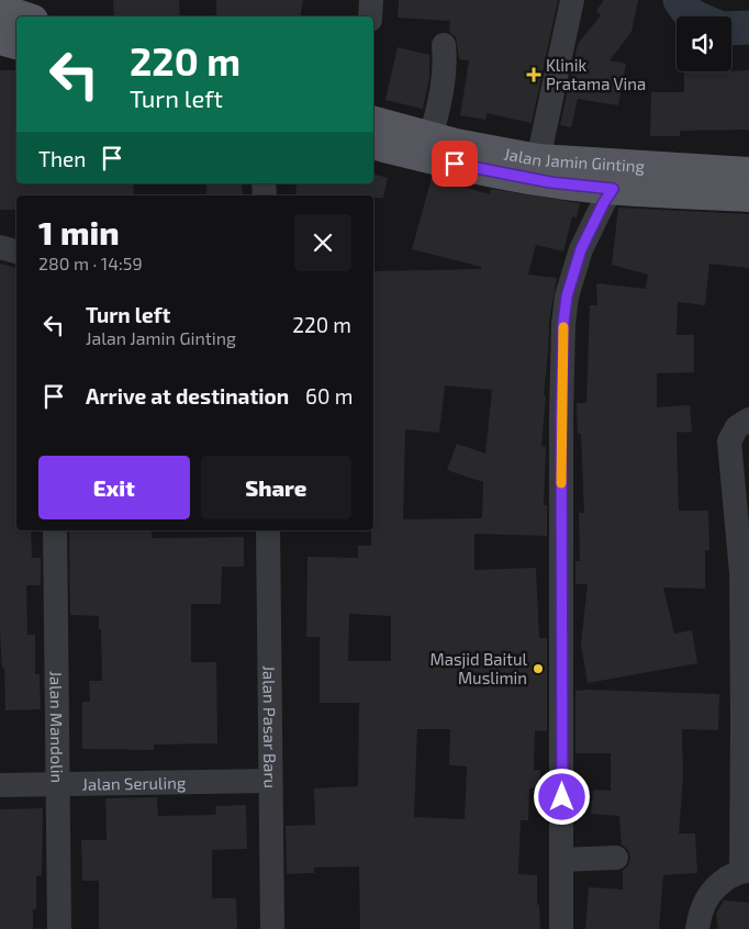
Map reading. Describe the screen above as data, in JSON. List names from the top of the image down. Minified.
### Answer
{"streets":{"main road":["Jalan Jamin Ginting"],"street":["Jalan Mandolin","Jalan Pasar Baru","Jalan Seruling"]},"crossings":[["Jalan Mandolin","Jalan Seruling"],["Jalan Pasar Baru","Jalan Seruling"]],"places":{"health":["Klinik Pratama Vina"],"other":["Masjid Baitul Muslimin"]},"page":{"turn":["220 m","Turn left"],"then":"Then","heading":["1 min","280 m · 14:59"],"list":[{"name":"Turn left","note":"Jalan Jamin Ginting","value":"220 m"},{"name":"Arrive at destination","value":"60 m"}],"buttons":["Exit","Share"]}}
